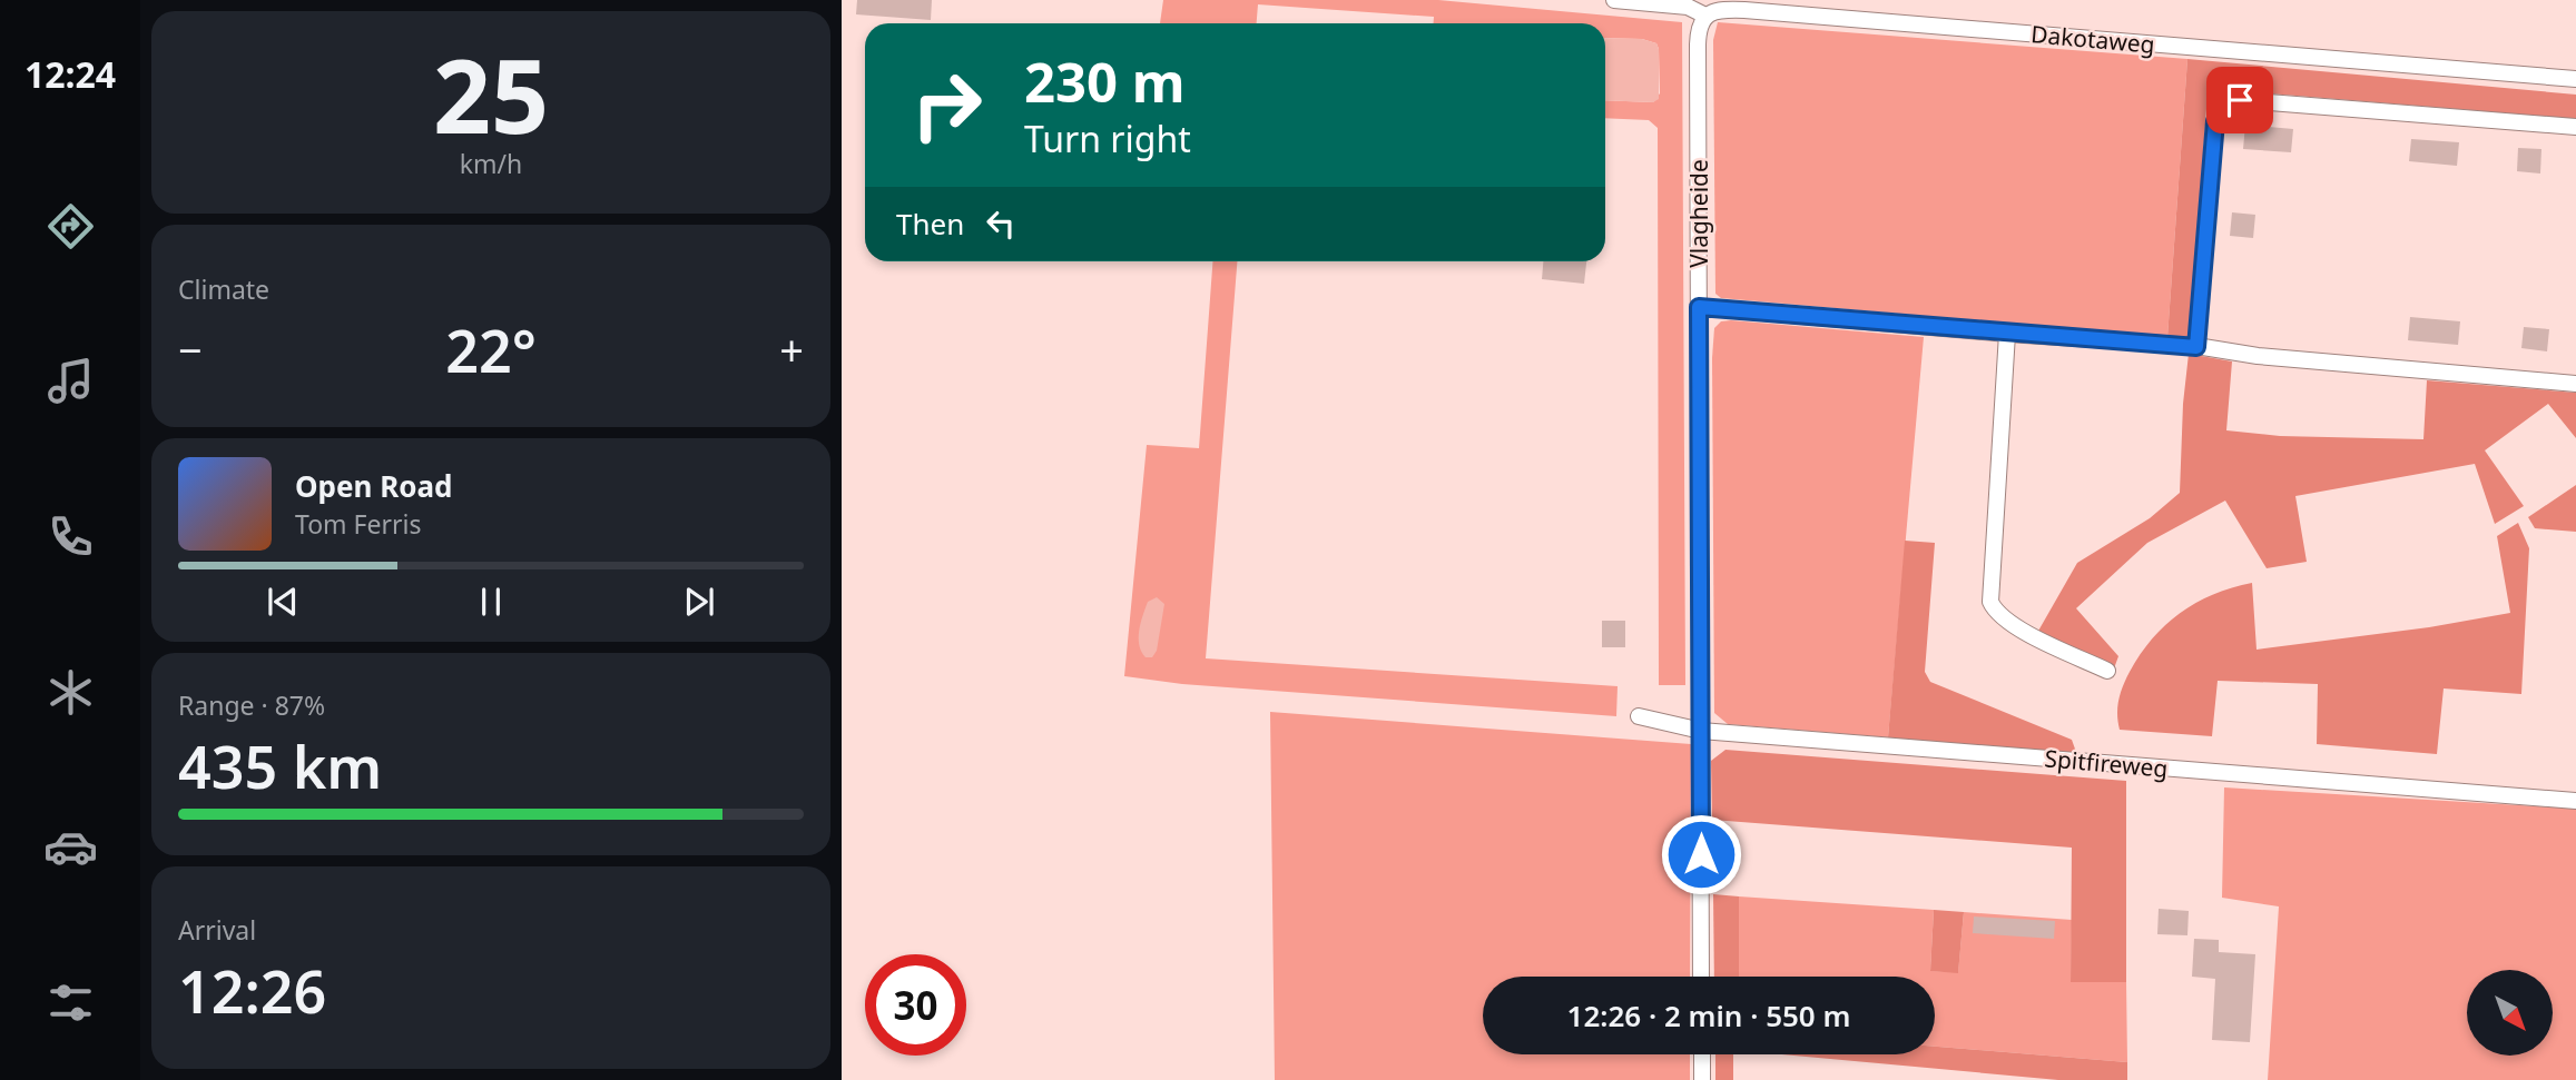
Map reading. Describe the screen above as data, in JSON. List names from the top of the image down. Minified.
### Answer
{"streets":{"street":["Dakotaweg","Vlagheide","Spitfireweg"]},"crossings":[["Dakotaweg","Vlagheide"],["Vlagheide","Spitfireweg"]],"north":"bottom right","page":{"tabs":"12:24","tile":[["25","km/h"],"Climate",["Range · 87%","435 km"],["Arrival","12:26"]],"turn":["230 m","Turn right"],"then":"Then","heat":["−","22°","+"],"song":["Open Road","Tom Ferris"],"limit":"30","trip":"12:26 · 2 min · 550 m"}}
